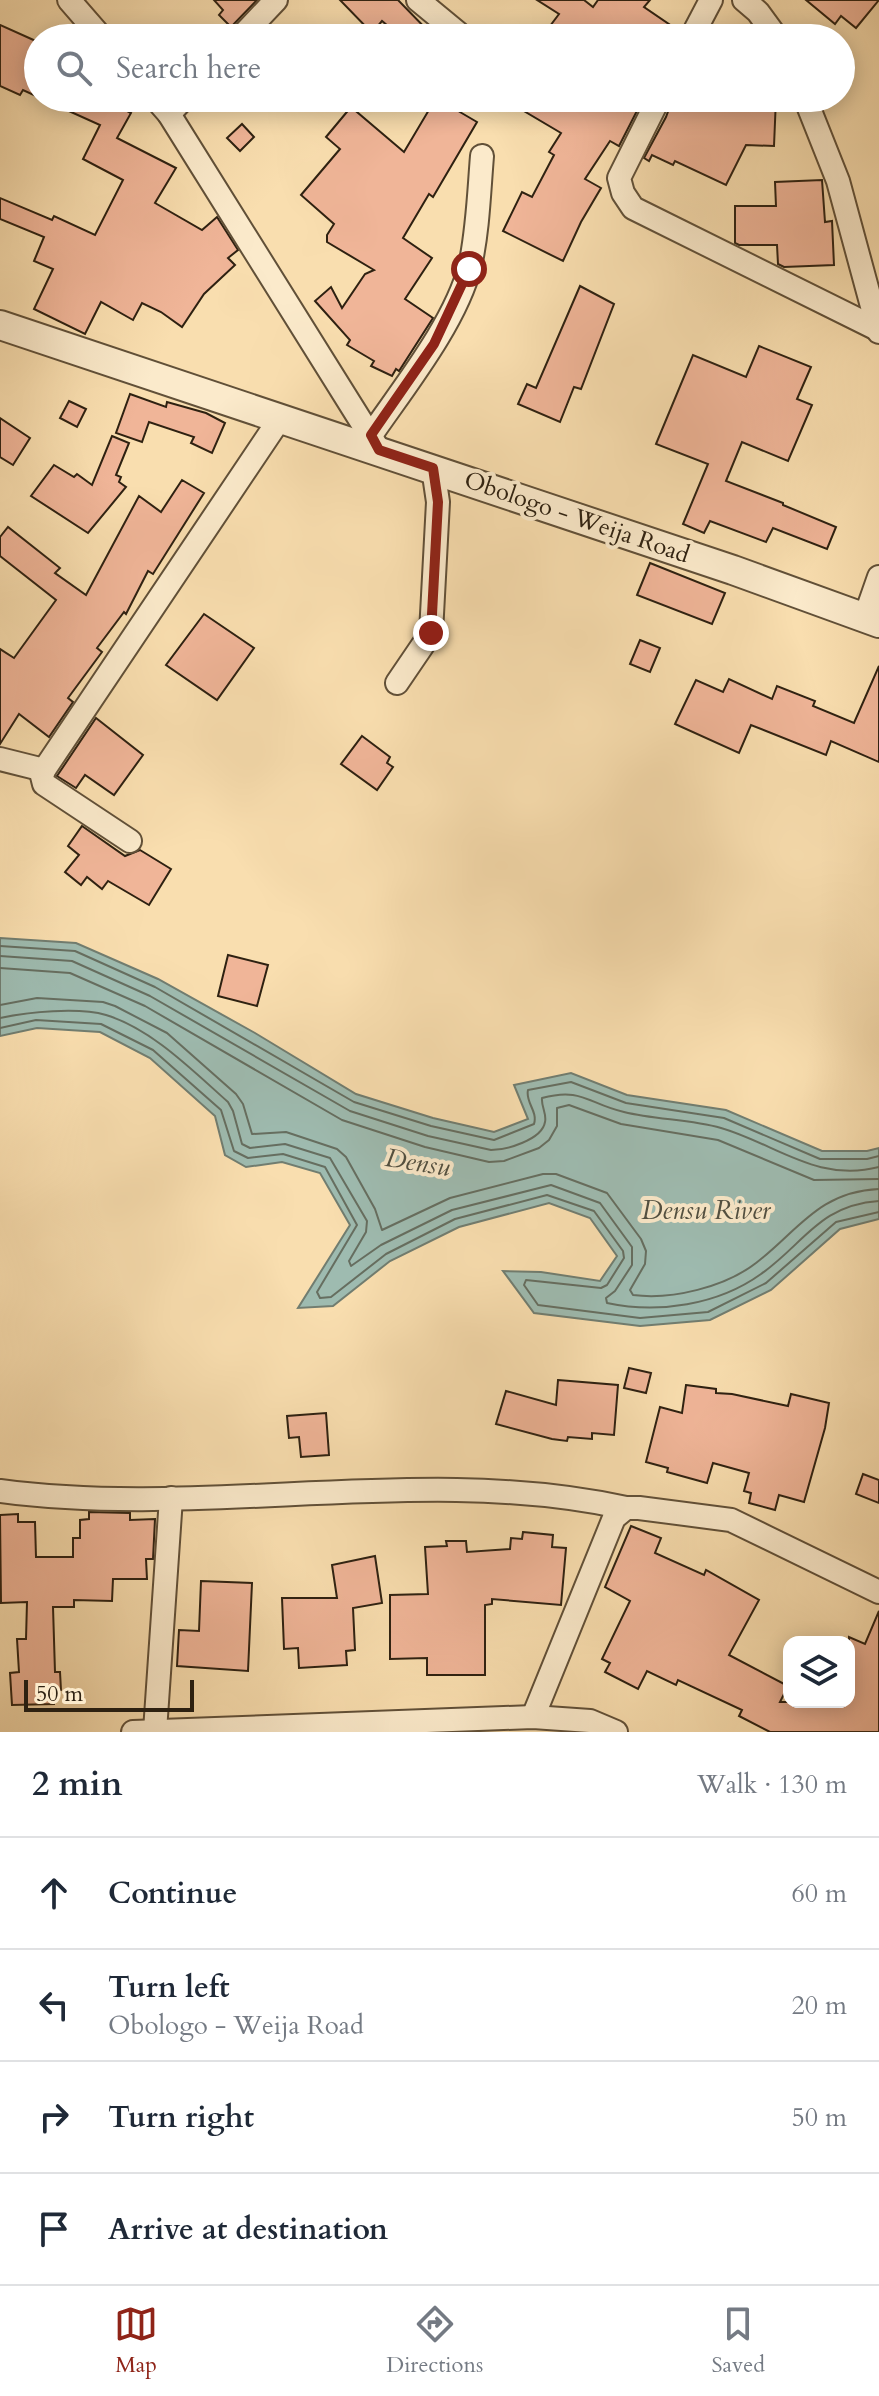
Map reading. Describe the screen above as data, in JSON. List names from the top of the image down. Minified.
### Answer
{"streets":{"street":["Obologo - Weija Road"]},"water":["Densu","Densu River"],"scale_bar":"50 m","page":{"search":"Search here","scale":"50 m","heading":["2 min","Walk · 130 m"],"list":[["Continue","60 m"],["Turn left","Obologo - Weija Road","20 m"],["Turn right","50 m"],"Arrive at destination"],"nav":["Map","Directions","Saved"]}}
